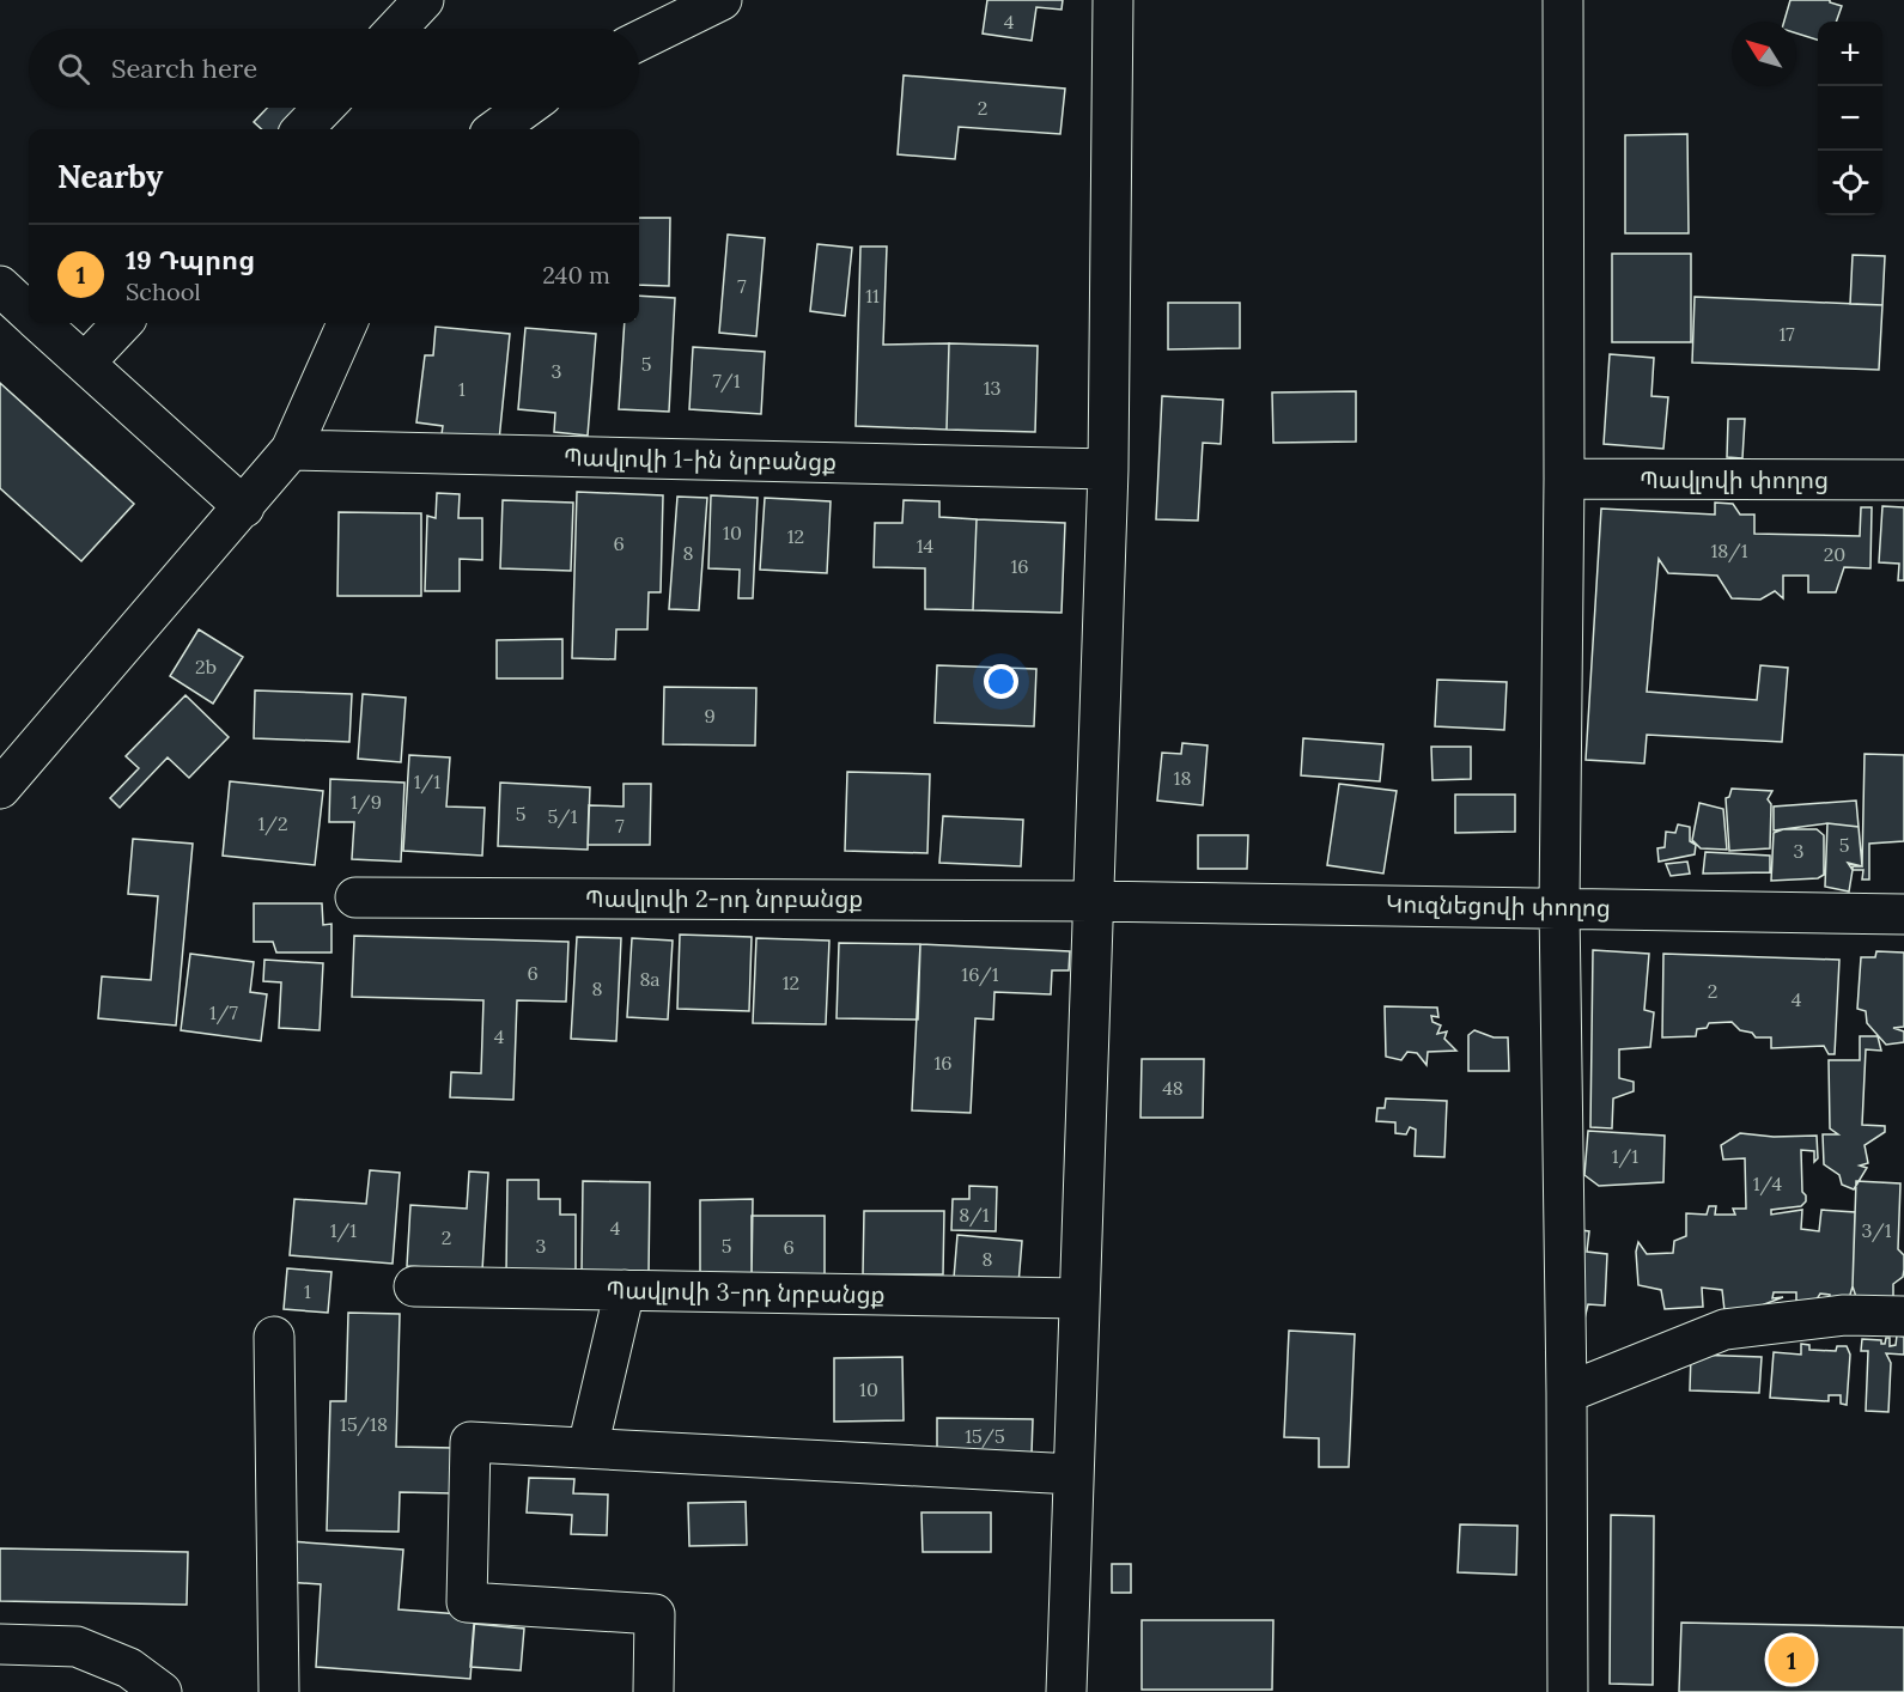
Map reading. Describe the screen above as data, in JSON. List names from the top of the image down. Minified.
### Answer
{"streets":{"street":["Պավլովի 1-ին նրբանցք","Պավլովի փողոց","Պավլովի 2-րդ նրբանցք","Կուզնեցովի փողոց","Պավլովի 3-րդ նրբանցք"]},"crossings":[["Պավլովի 2-րդ նրբանցք","Կուզնեցովի փողոց"]],"house_numbers":["4","2","7","11","17","5","3","7/1","13","1","10","12","6","14","18/1","8","20","16","2b","9","18","1/1","1/9","5","5/1","1/2","7","5","3","6","16/1","8a","12","8","2","4","1/7","4","16","48","1/1","1/4","8/1","4","1/1","3/1","2","3","5","6","8","1","10","15/18","15/5"],"north":"top left","page":{"map_buttons":["+","−"],"search":"Search here","heading":"Nearby","list":[{"mark":"1","name":"19 Դպրոց","note":"School","value":"240 m"}],"pins":"1"}}
